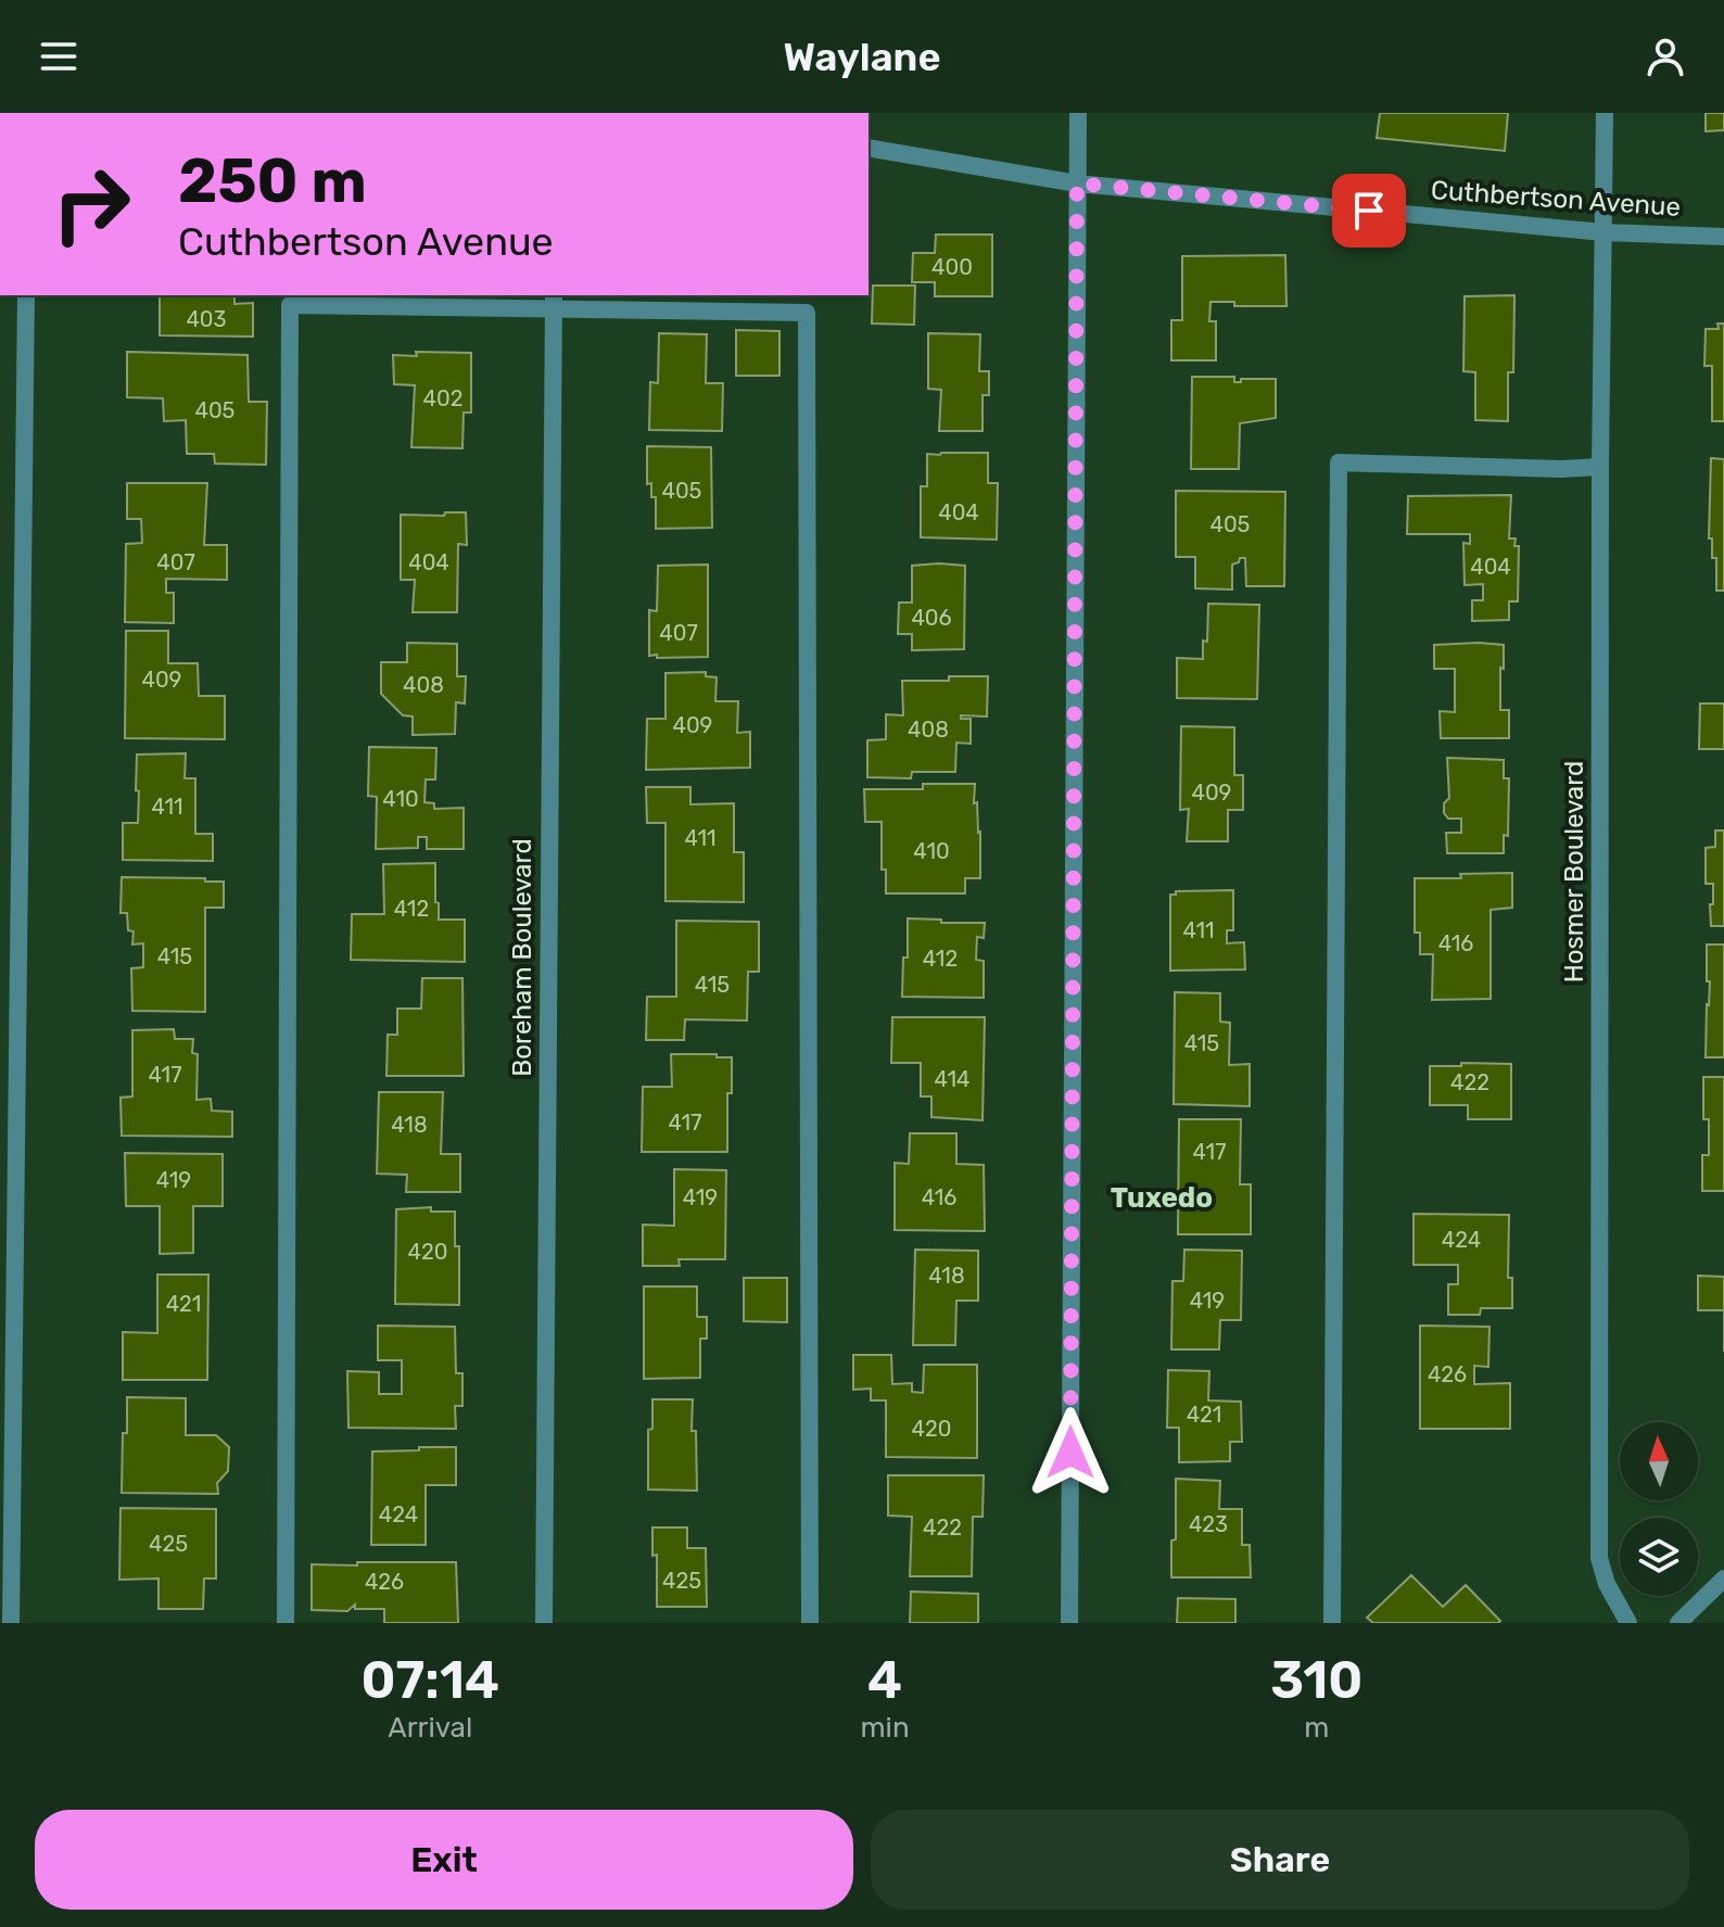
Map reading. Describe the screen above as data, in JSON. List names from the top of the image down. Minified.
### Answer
{"streets":{"street":["Cuthbertson Avenue","Hosmer Boulevard","Boreham Boulevard"]},"crossings":[["Cuthbertson Avenue","Hosmer Boulevard"]],"districts":["Tuxedo"],"house_numbers":["400","403","402","405","405","404","405","407","404","404","406","407","409","408","409","408","409","410","411","411","410","412","411","416","415","412","415","415","417","414","422","417","418","417","419","419","416","424","420","418","419","421","426","421","420","424","423","422","425","425","426"],"north":"top","page":{"header":"Waylane","turn":["250 m","Cuthbertson Avenue"],"eta":["07:14","Arrival","4","min","310","m"],"buttons":["Exit","Share"]}}
